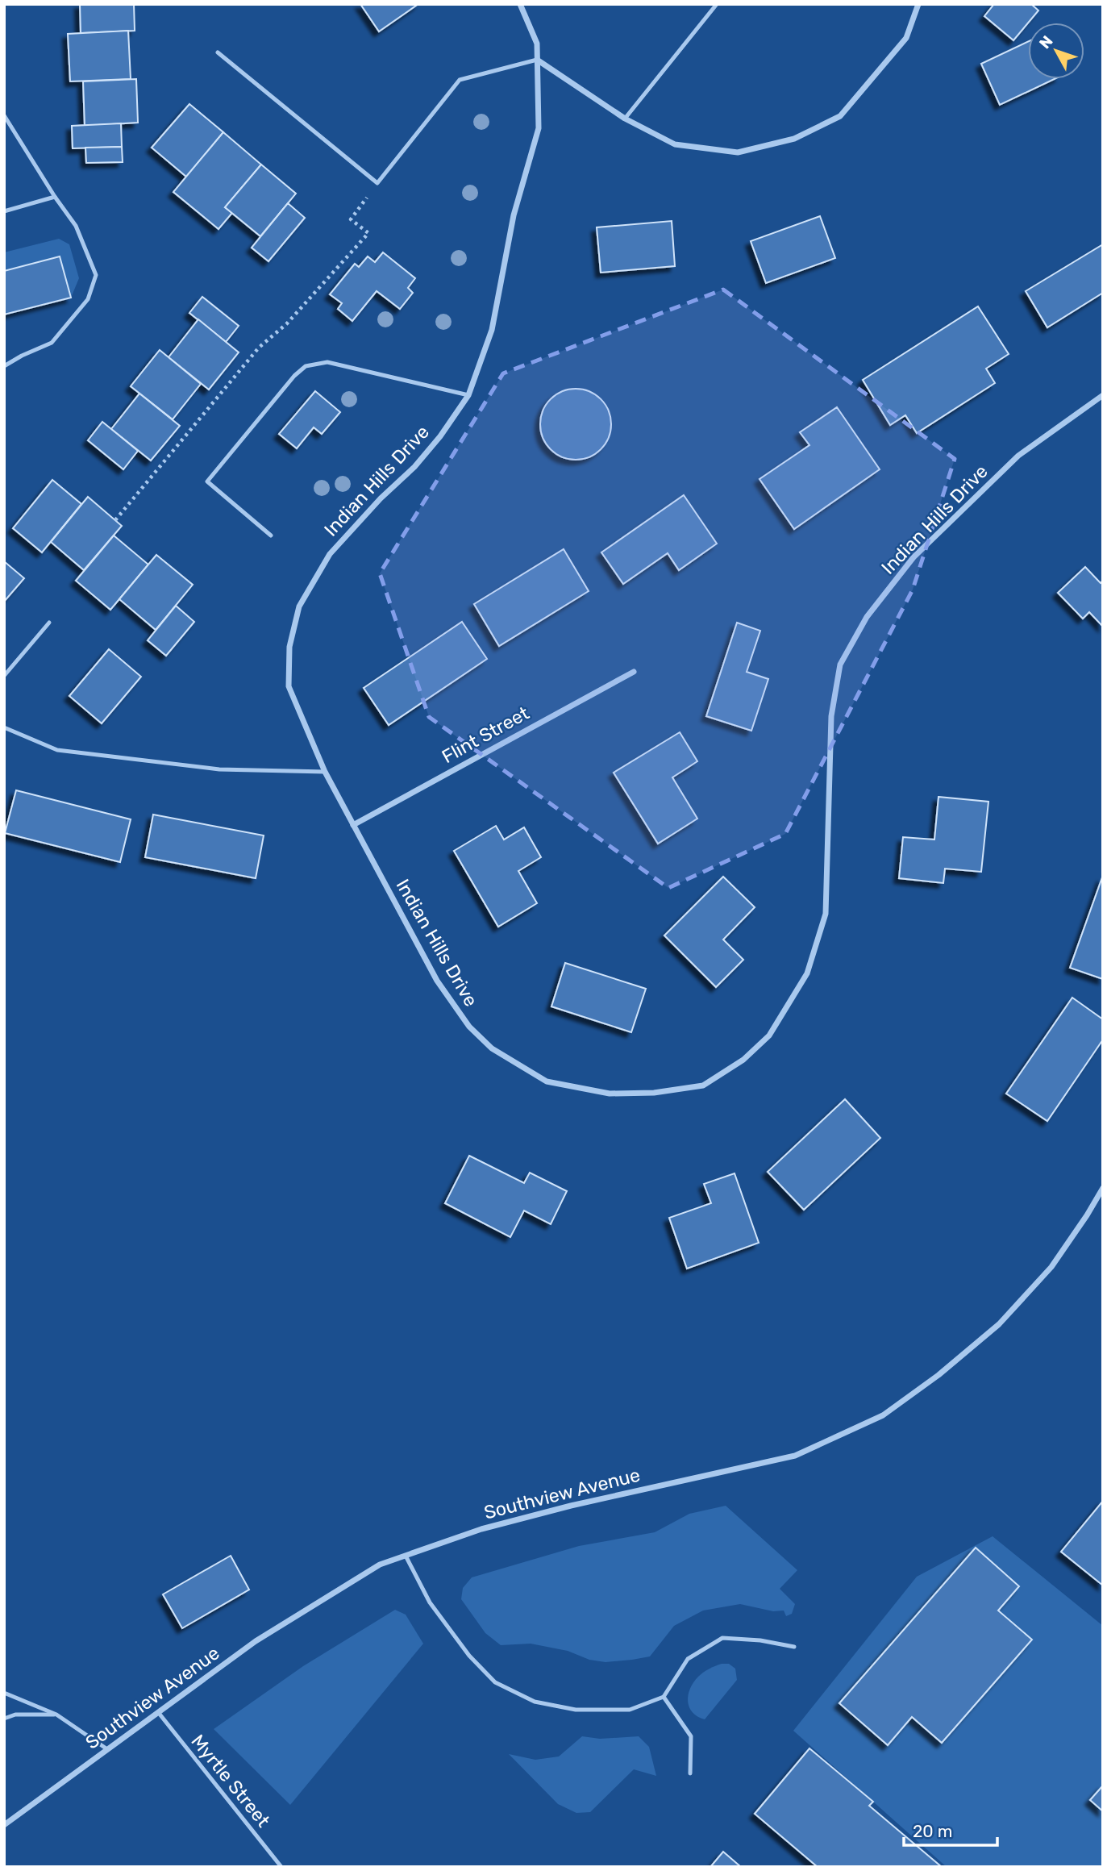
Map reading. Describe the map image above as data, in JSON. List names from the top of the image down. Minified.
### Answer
{"streets":{"street":["Indian Hills Drive","Flint Street","Southview Avenue"],"lane":["Myrtle Street"]},"crossings":[["Indian Hills Drive","Flint Street"],["Southview Avenue","Myrtle Street"]],"scale_bar":"20 m","north":"top left"}
